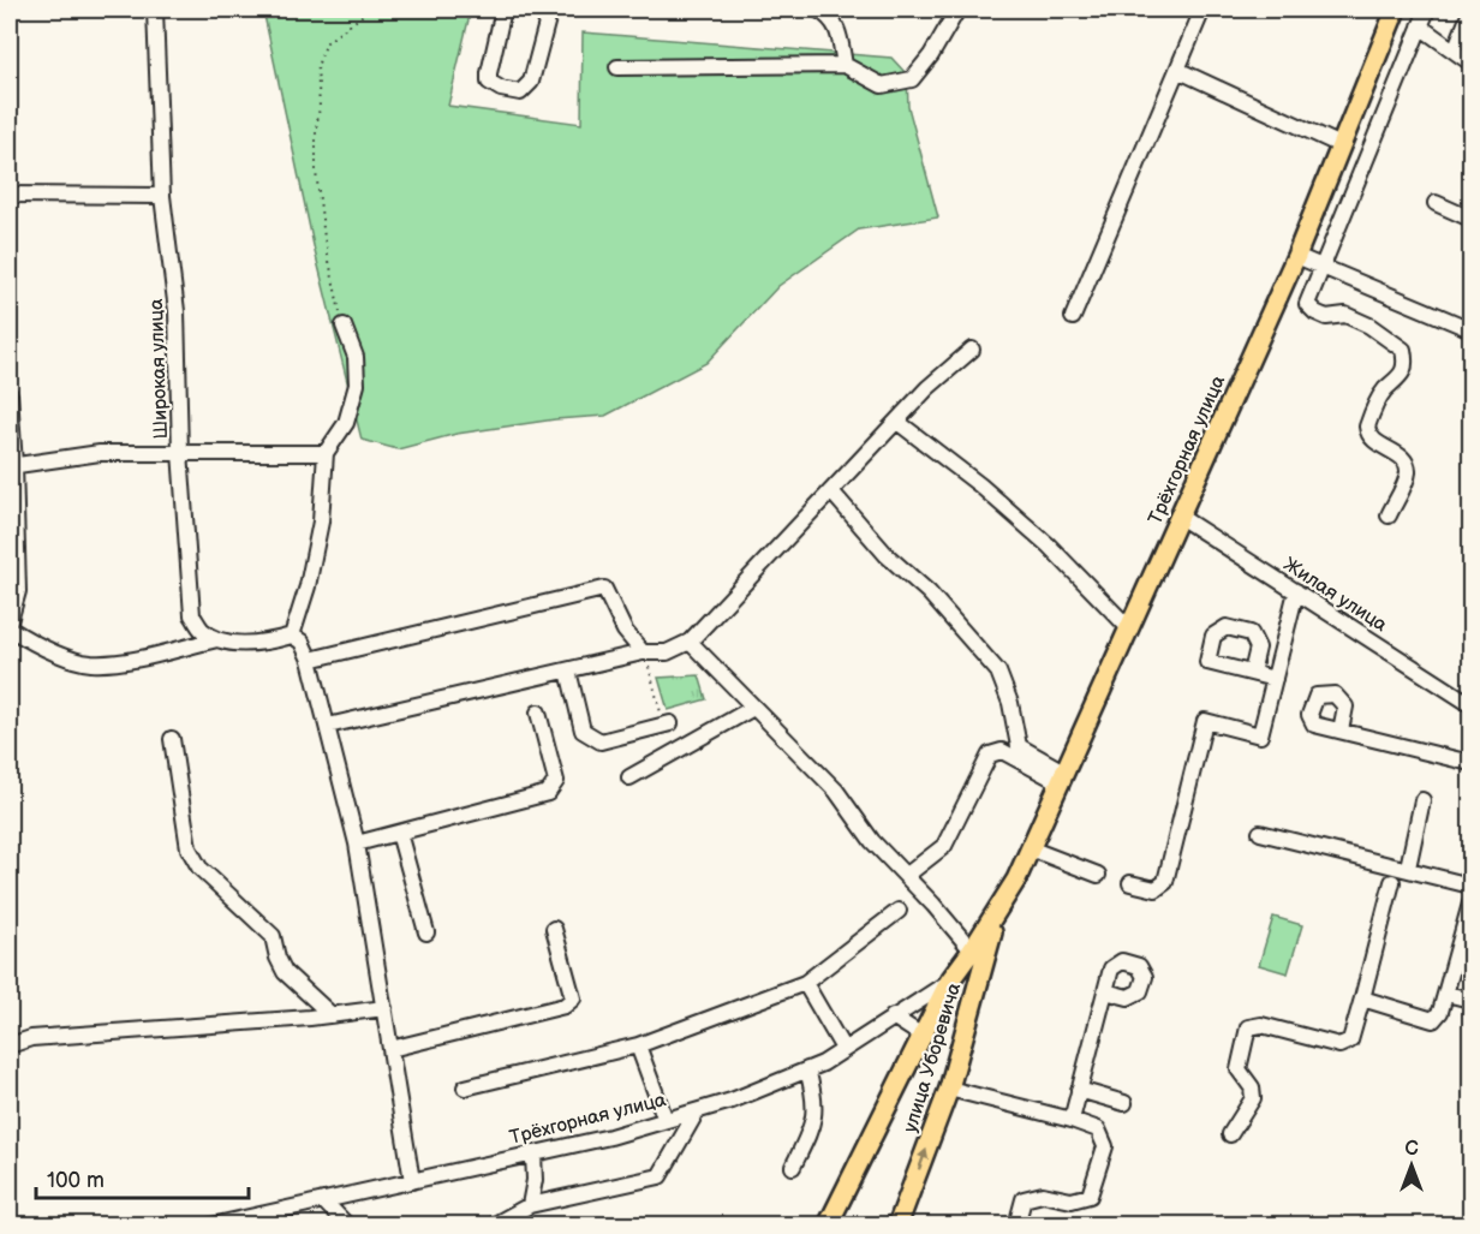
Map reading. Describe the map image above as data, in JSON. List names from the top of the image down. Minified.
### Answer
{"streets":{"main road":["Трёхгорная улица","улица Уборевича"],"street":["Широкая улица","Жилая улица"]},"crossings":[["Трёхгорная улица","Жилая улица"],["Трёхгорная улица","улица Уборевича"]],"scale_bar":"100 m","north":"top"}
